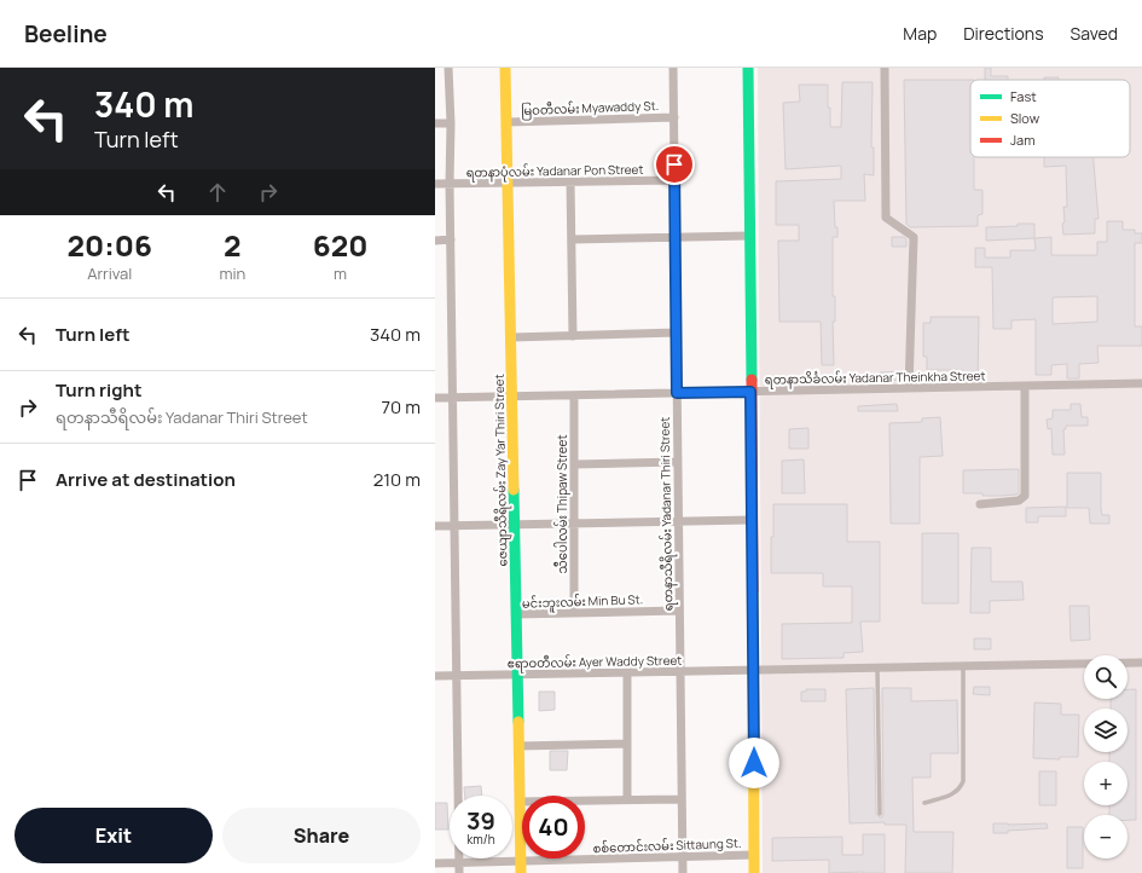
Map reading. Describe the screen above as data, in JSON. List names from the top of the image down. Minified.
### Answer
{"streets":{"street":["မြဝတီလမ်း Myawaddy St.","ရတနာပုံလမ်း Yadanar Pon Street","ရတနာသိင်္ခလမ်း Yadanar Theinkha Street","ဇေယျာသီရိလမ်း Zay Yar Thiri Street","သီပေါလမ်း Thipaw Street","ရတနာသီရိလမ်း Yadanar Thiri Street","မင်းဘူးလမ်း Min Bu St.","ဧရာဝတီလမ်း Ayer Waddy Street","စစ်တောင်းလမ်း Sittaung St."]},"crossings":[["မြဝတီလမ်း Myawaddy St.","ဇေယျာသီရိလမ်း Zay Yar Thiri Street"],["မြဝတီလမ်း Myawaddy St.","ရတနာသီရိလမ်း Yadanar Thiri Street"],["ရတနာပုံလမ်း Yadanar Pon Street","ဇေယျာသီရိလမ်း Zay Yar Thiri Street"],["ရတနာပုံလမ်း Yadanar Pon Street","ရတနာသီရိလမ်း Yadanar Thiri Street"],["ရတနာသိင်္ခလမ်း Yadanar Theinkha Street","ဇေယျာသီရိလမ်း Zay Yar Thiri Street"],["ရတနာသိင်္ခလမ်း Yadanar Theinkha Street","သီပေါလမ်း Thipaw Street"],["ရတနာသိင်္ခလမ်း Yadanar Theinkha Street","ရတနာသီရိလမ်း Yadanar Thiri Street"],["ဇေယျာသီရိလမ်း Zay Yar Thiri Street","မင်းဘူးလမ်း Min Bu St."],["ဇေယျာသီရိလမ်း Zay Yar Thiri Street","ဧရာဝတီလမ်း Ayer Waddy Street"],["ဇေယျာသီရိလမ်း Zay Yar Thiri Street","စစ်တောင်းလမ်း Sittaung St."],["သီပေါလမ်း Thipaw Street","မင်းဘူးလမ်း Min Bu St."],["ရတနာသီရိလမ်း Yadanar Thiri Street","မင်းဘူးလမ်း Min Bu St."],["ရတနာသီရိလမ်း Yadanar Thiri Street","ဧရာဝတီလမ်း Ayer Waddy Street"],["ရတနာသီရိလမ်း Yadanar Thiri Street","စစ်တောင်းလမ်း Sittaung St."]],"legend":["Fast","Slow","Jam"],"page":{"header":"Beeline","nav":["Map","Directions","Saved"],"turn":["340 m","Turn left"],"eta":["20:06","Arrival","2","min","620","m"],"list":[{"name":"Turn left","value":"340 m"},{"name":"Turn right","note":"ရတနာသီရိလမ်း Yadanar Thiri Street","value":"70 m"},{"name":"Arrive at destination","value":"210 m"}],"map_buttons":["+","−"],"speed":"39 km/h","limit":"40","buttons":["Exit","Share"]}}
